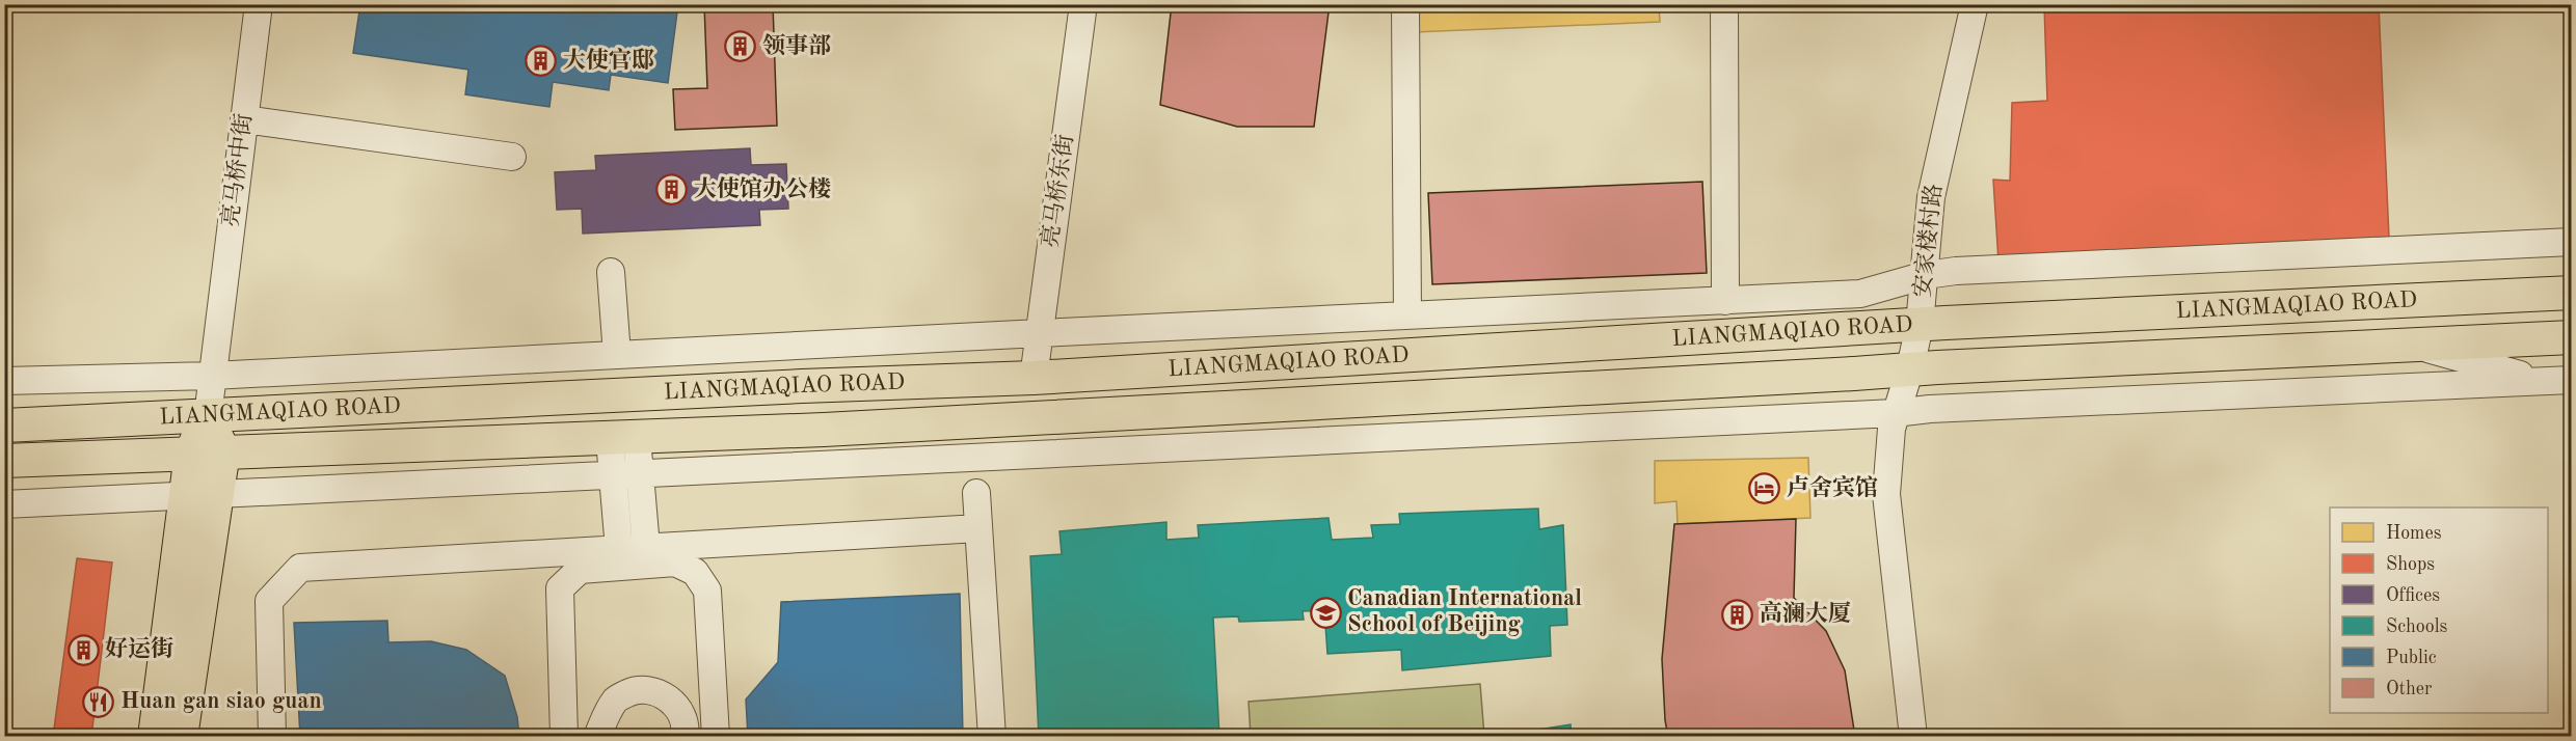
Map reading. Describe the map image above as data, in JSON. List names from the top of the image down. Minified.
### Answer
{"streets":{"main road":["LIANGMAQIAO ROAD"],"street":["亮马桥中街","亮马桥东街","安家楼村路"]},"crossings":[["亮马桥中街","LIANGMAQIAO ROAD"],["亮马桥东街","LIANGMAQIAO ROAD"],["安家楼村路","LIANGMAQIAO ROAD"]],"places":{"building":["领事部","大使官邸","大使馆办公楼","高澜大厦","好运街"],"hotel":["卢舍宾馆"],"school or university":["Canadian International School of Beijing"],"restaurant":["Huan gan siao guan"]},"legend":["Homes","Shops","Offices","Schools","Public","Other"]}
